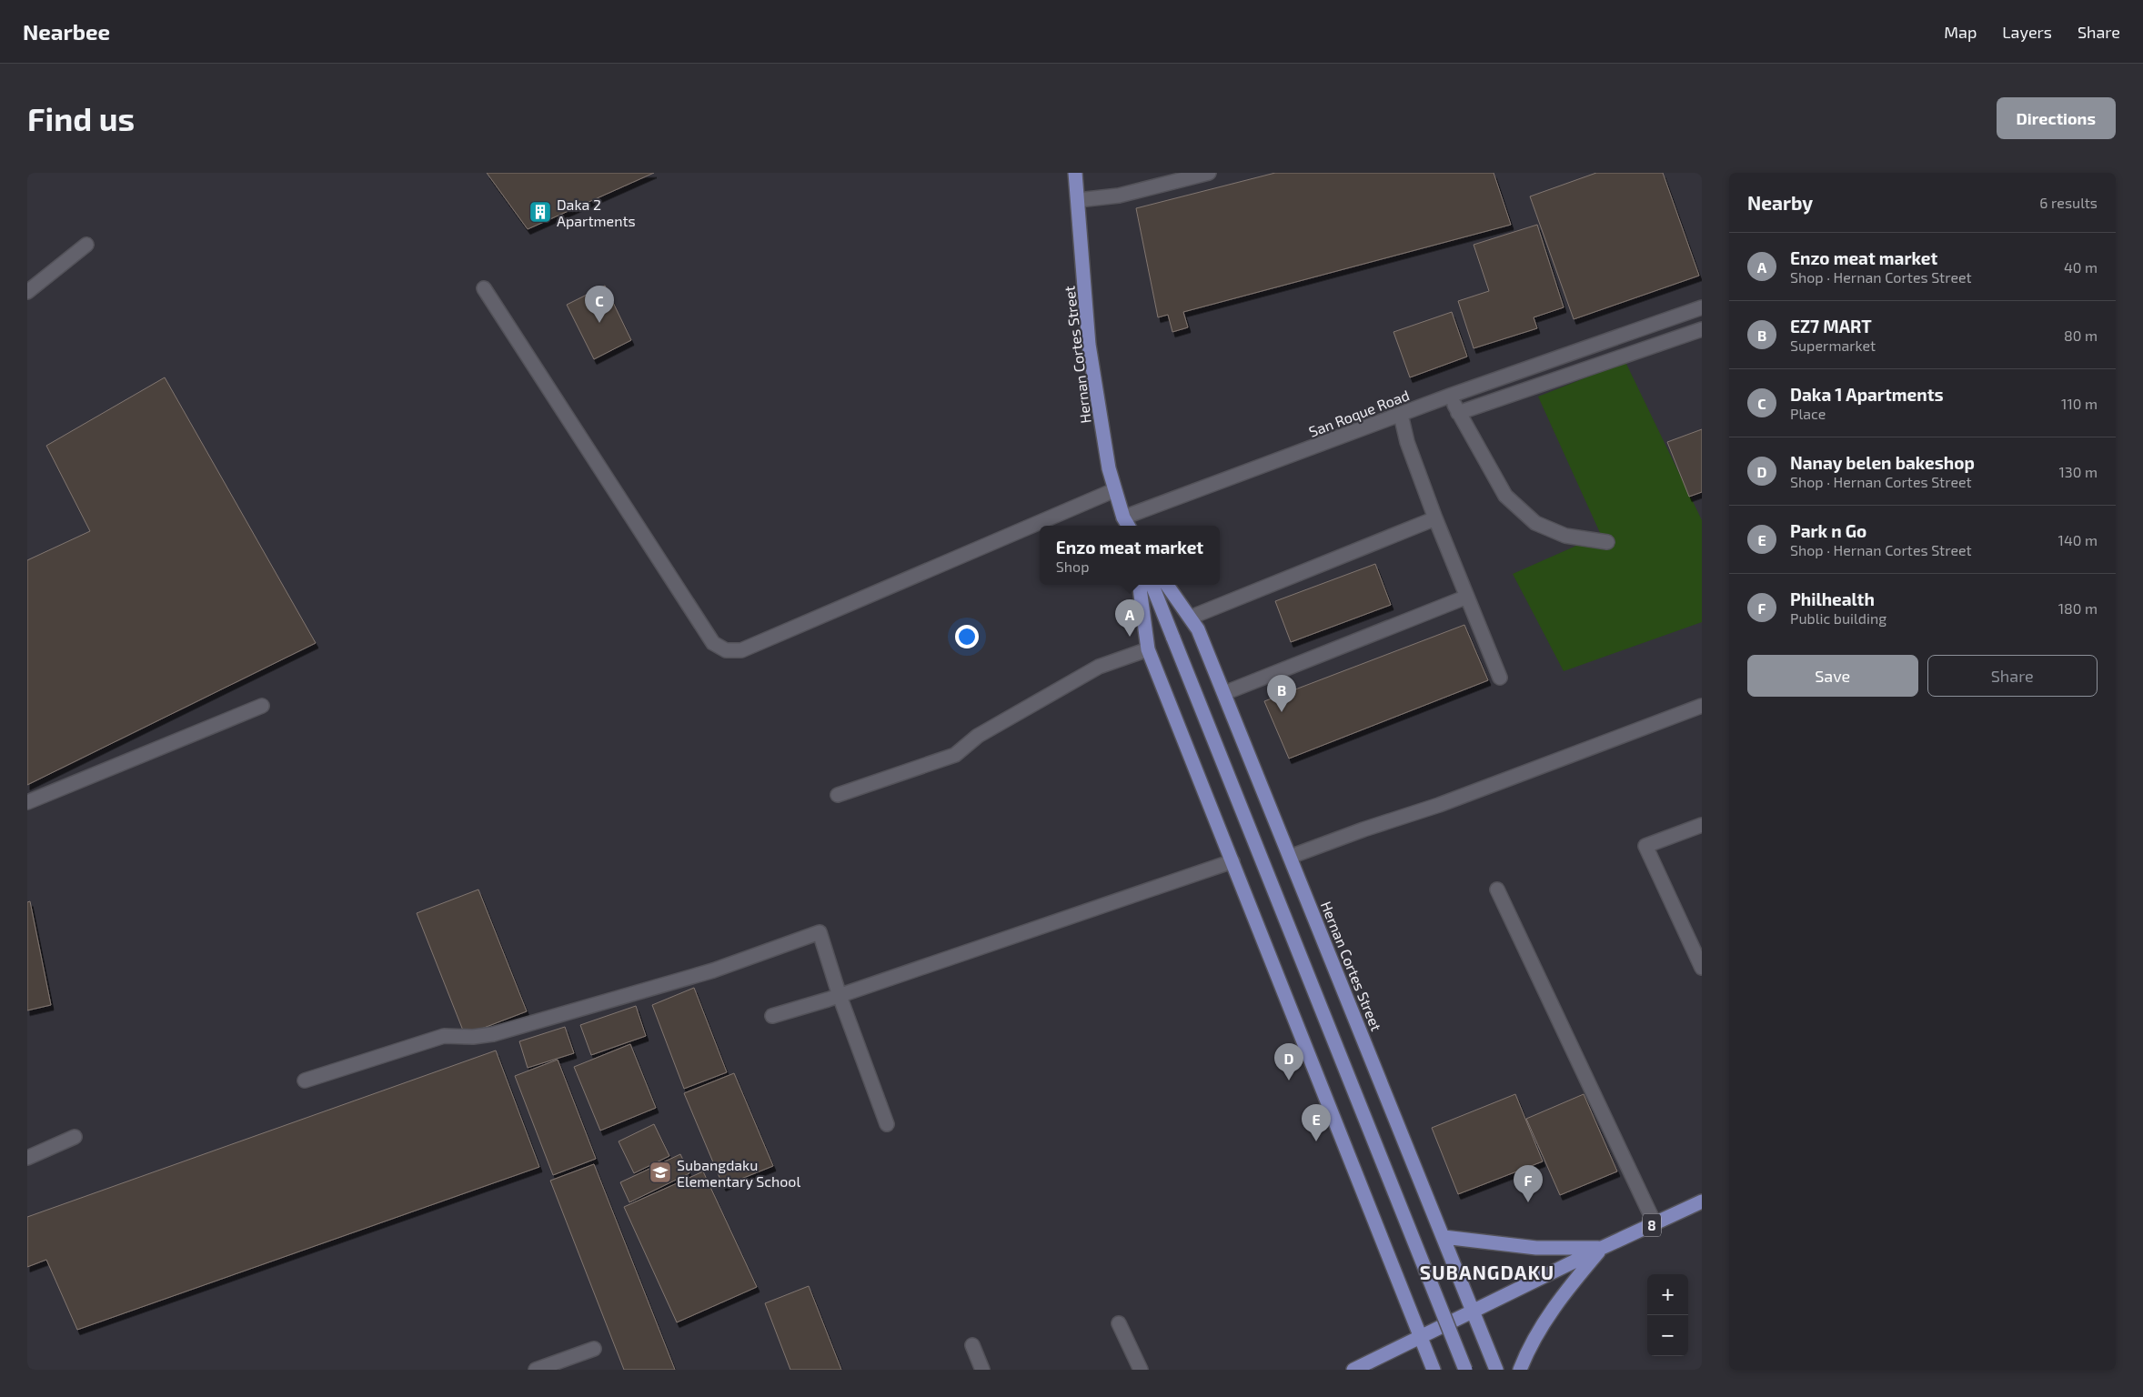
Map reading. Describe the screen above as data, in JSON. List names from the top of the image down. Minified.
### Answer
{"streets":{"main road":["Hernan Cortes Street","8"],"street":["San Roque Road"]},"crossings":[["Hernan Cortes Street","San Roque Road"],["Hernan Cortes Street","8"]],"districts":["SUBANGDAKU"],"places":{"building":["Daka 2 Apartments"],"school or university":["Subangdaku Elementary School"]},"page":{"header":"Nearbee","nav":["Map","Layers","Share"],"buttons":["Directions",["Save","Share"]],"title":"Find us","heading":["Nearby","6 results"],"list":[{"mark":"A","name":"Enzo meat market","note":"Shop · Hernan Cortes Street","value":"40 m"},{"mark":"B","name":"EZ7 MART","note":"Supermarket","value":"80 m"},{"mark":"C","name":"Daka 1 Apartments","note":"Place","value":"110 m"},{"mark":"D","name":"Nanay belen bakeshop","note":"Shop · Hernan Cortes Street","value":"130 m"},{"mark":"E","name":"Park n Go","note":"Shop · Hernan Cortes Street","value":"140 m"},{"mark":"F","name":"Philhealth","note":"Public building","value":"180 m"}],"pins":["C","A","B","D","E","F"],"popup":["Enzo meat market","Shop"],"map_buttons":["+","−"]}}
